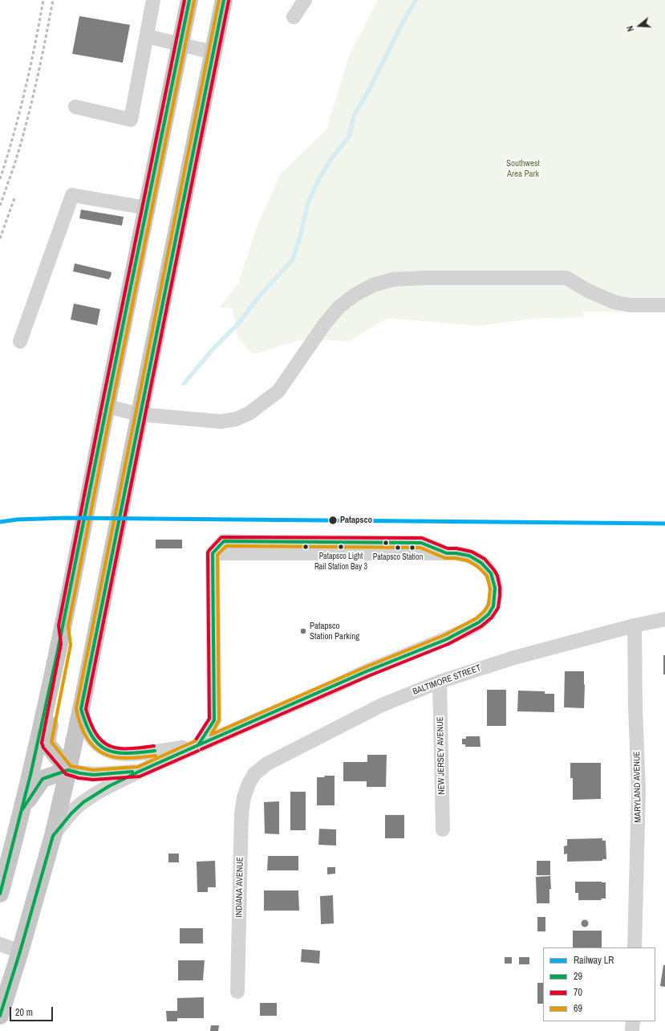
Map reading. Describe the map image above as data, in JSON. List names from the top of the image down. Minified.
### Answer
{"streets":{"street":["BALTIMORE STREET","NEW JERSEY AVENUE","MARYLAND AVENUE","INDIANA AVENUE"]},"crossings":[["BALTIMORE STREET","NEW JERSEY AVENUE"],["BALTIMORE STREET","MARYLAND AVENUE"],["BALTIMORE STREET","INDIANA AVENUE"]],"parks":["Southwest Area Park"],"places":["Patapsco","Patapsco Light Rail Station Bay 3","Patapsco Station","Patapsco Station Parking"],"lines":["transit line 29","transit line 70","transit line 69","rail line LR"],"legend":["Railway LR","29","70","69"],"scale_bar":"20 m","north":"left"}
